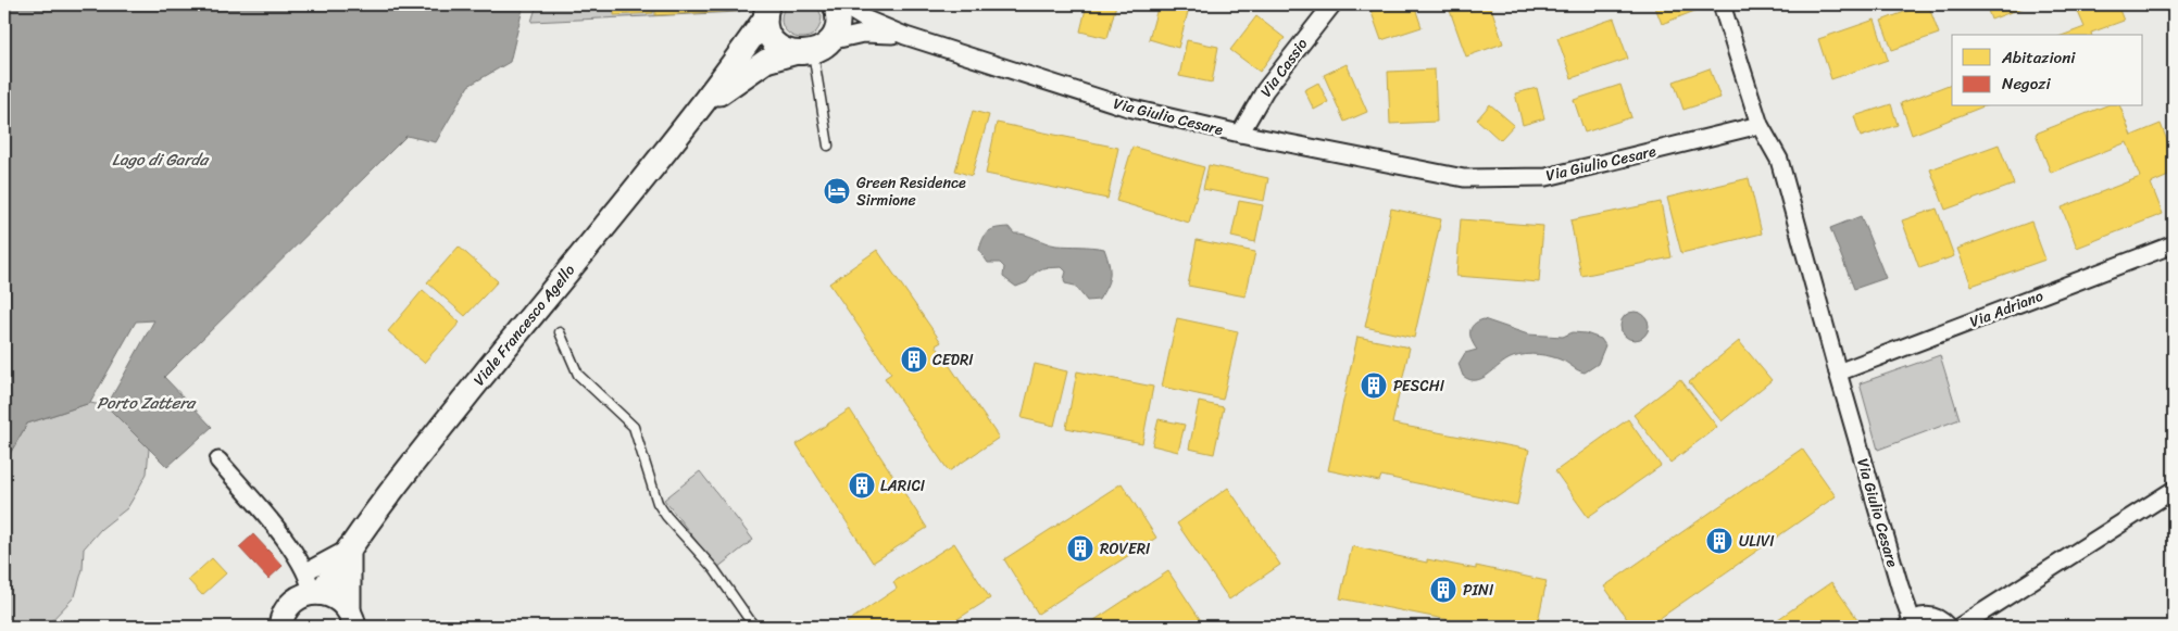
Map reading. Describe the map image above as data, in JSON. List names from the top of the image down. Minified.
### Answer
{"streets":{"main road":["Viale Francesco Agello"],"street":["Via Cassio","Via Giulio Cesare","Via Adriano"]},"crossings":[["Via Cassio","Via Giulio Cesare"],["Via Giulio Cesare","Via Adriano"],["Via Giulio Cesare","Viale Francesco Agello"]],"water":["Lago di Garda","Porto Zattera"],"places":{"hotel":["Green Residence Sirmione"],"building":["CEDRI","PESCHI","LARICI","ULIVI","ROVERI","PINI"]},"legend":["Abitazioni","Negozi"]}
